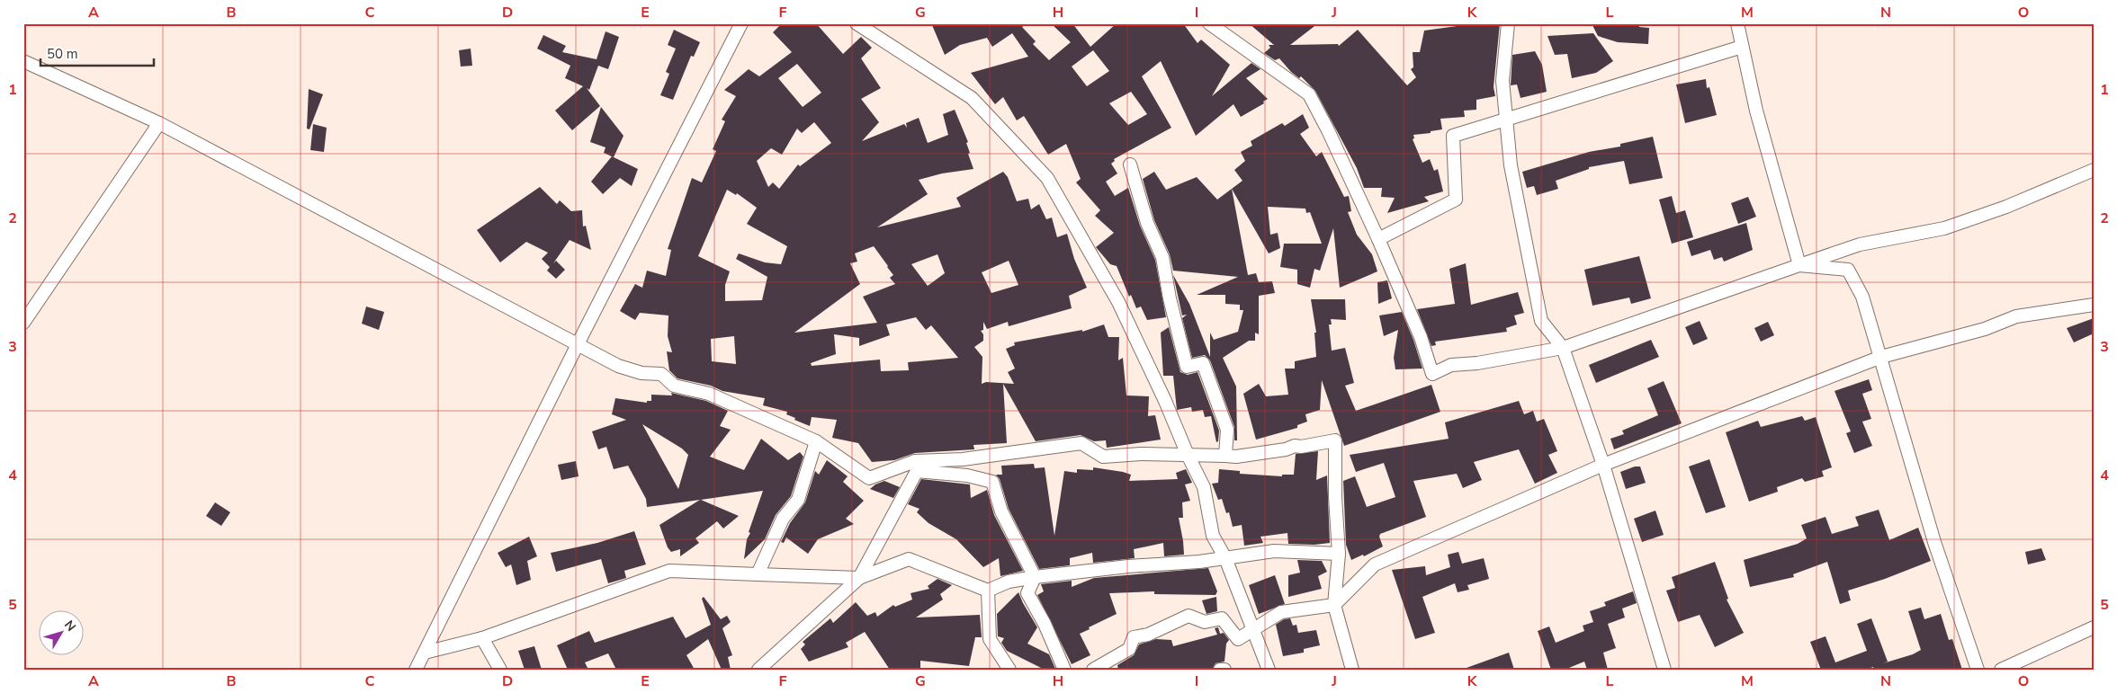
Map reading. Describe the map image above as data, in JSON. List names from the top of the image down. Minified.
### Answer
{"scale_bar":"50 m","north":"top right","grid":{"columns":["A","B","C","D","E","F","G","H","I","J","K","L","M","N","O"],"rows":["1","2","3","4","5"]}}
